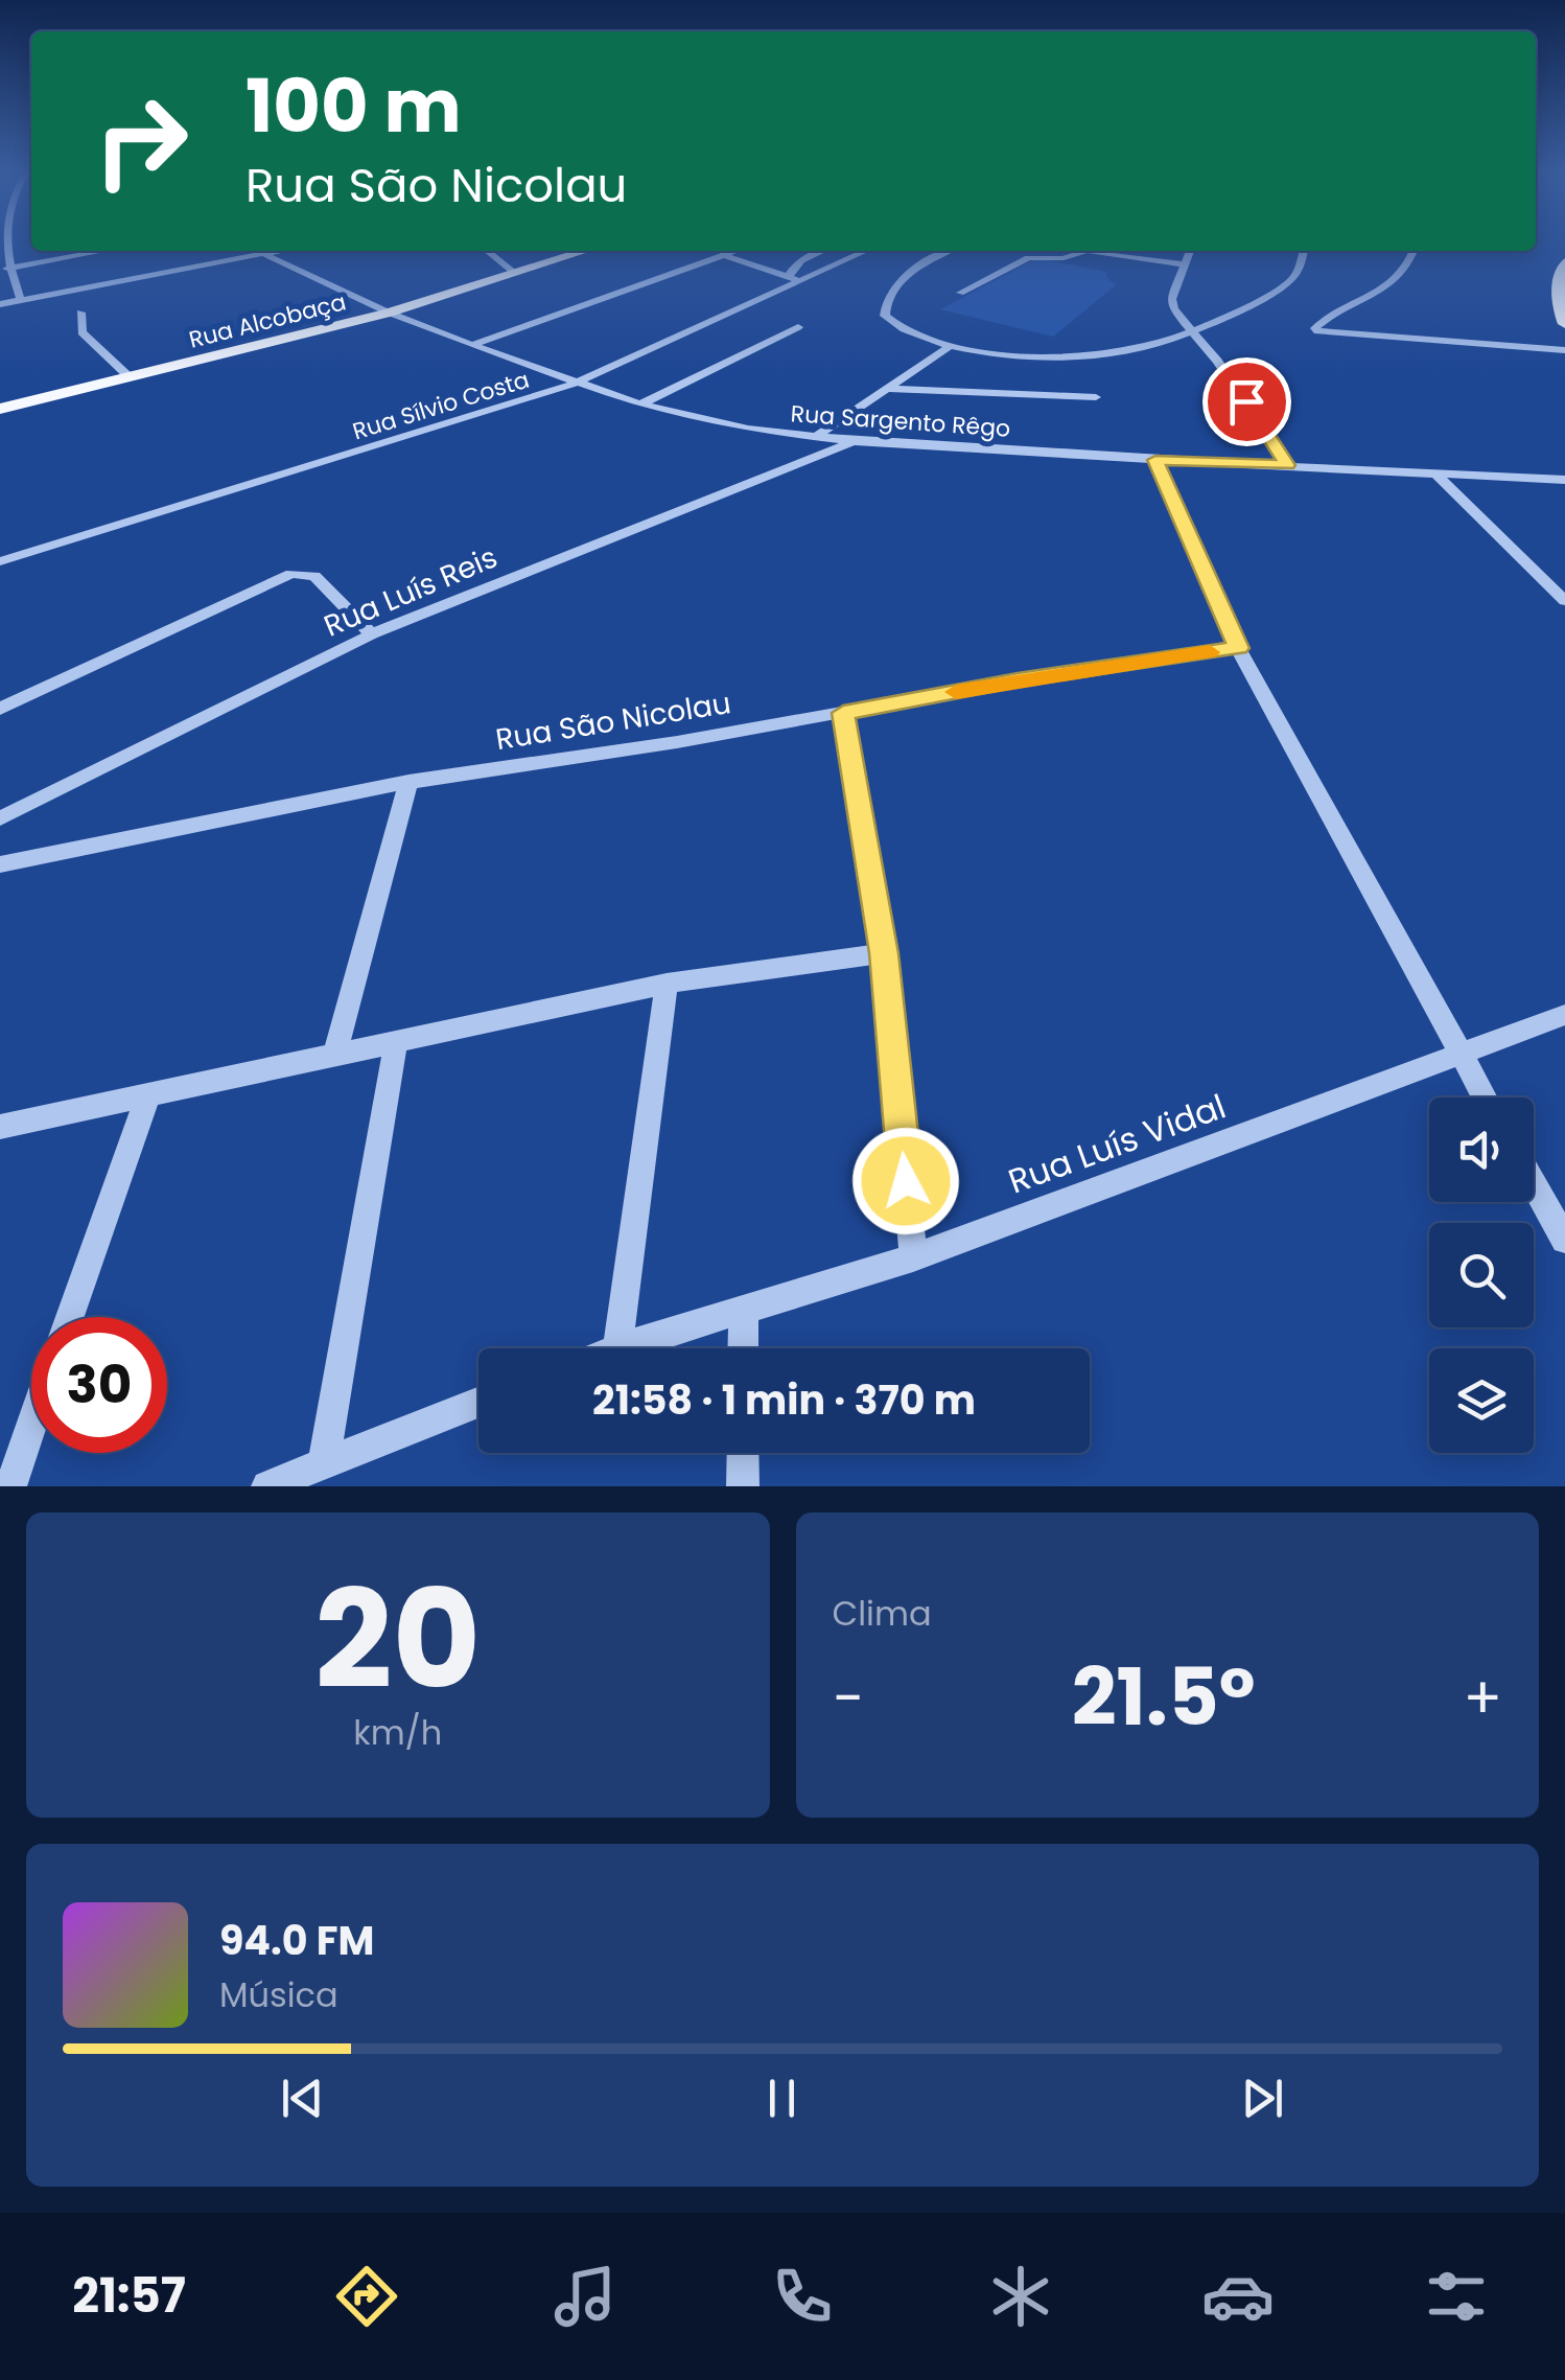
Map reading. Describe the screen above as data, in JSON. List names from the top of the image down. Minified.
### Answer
{"streets":{"main road":["Rua Alcobaça"],"street":["Rua Sílvio Costa","Rua Sargento Rêgo","Rua Luís Reis","Rua São Nicolau","Rua Luís Vidal"]},"crossings":[["Rua Alcobaça","Rua Sargento Rêgo"],["Rua Sílvio Costa","Rua Sargento Rêgo"],["Rua Sargento Rêgo","Rua Luís Reis"]],"page":{"turn":["100 m","Rua São Nicolau"],"limit":"30","trip":"21:58 · 1 min · 370 m","tile":[["20","km/h"],"Clima"],"heat":["−","21.5°","+"],"song":["94.0 FM","Música"],"tabs":"21:57"}}
